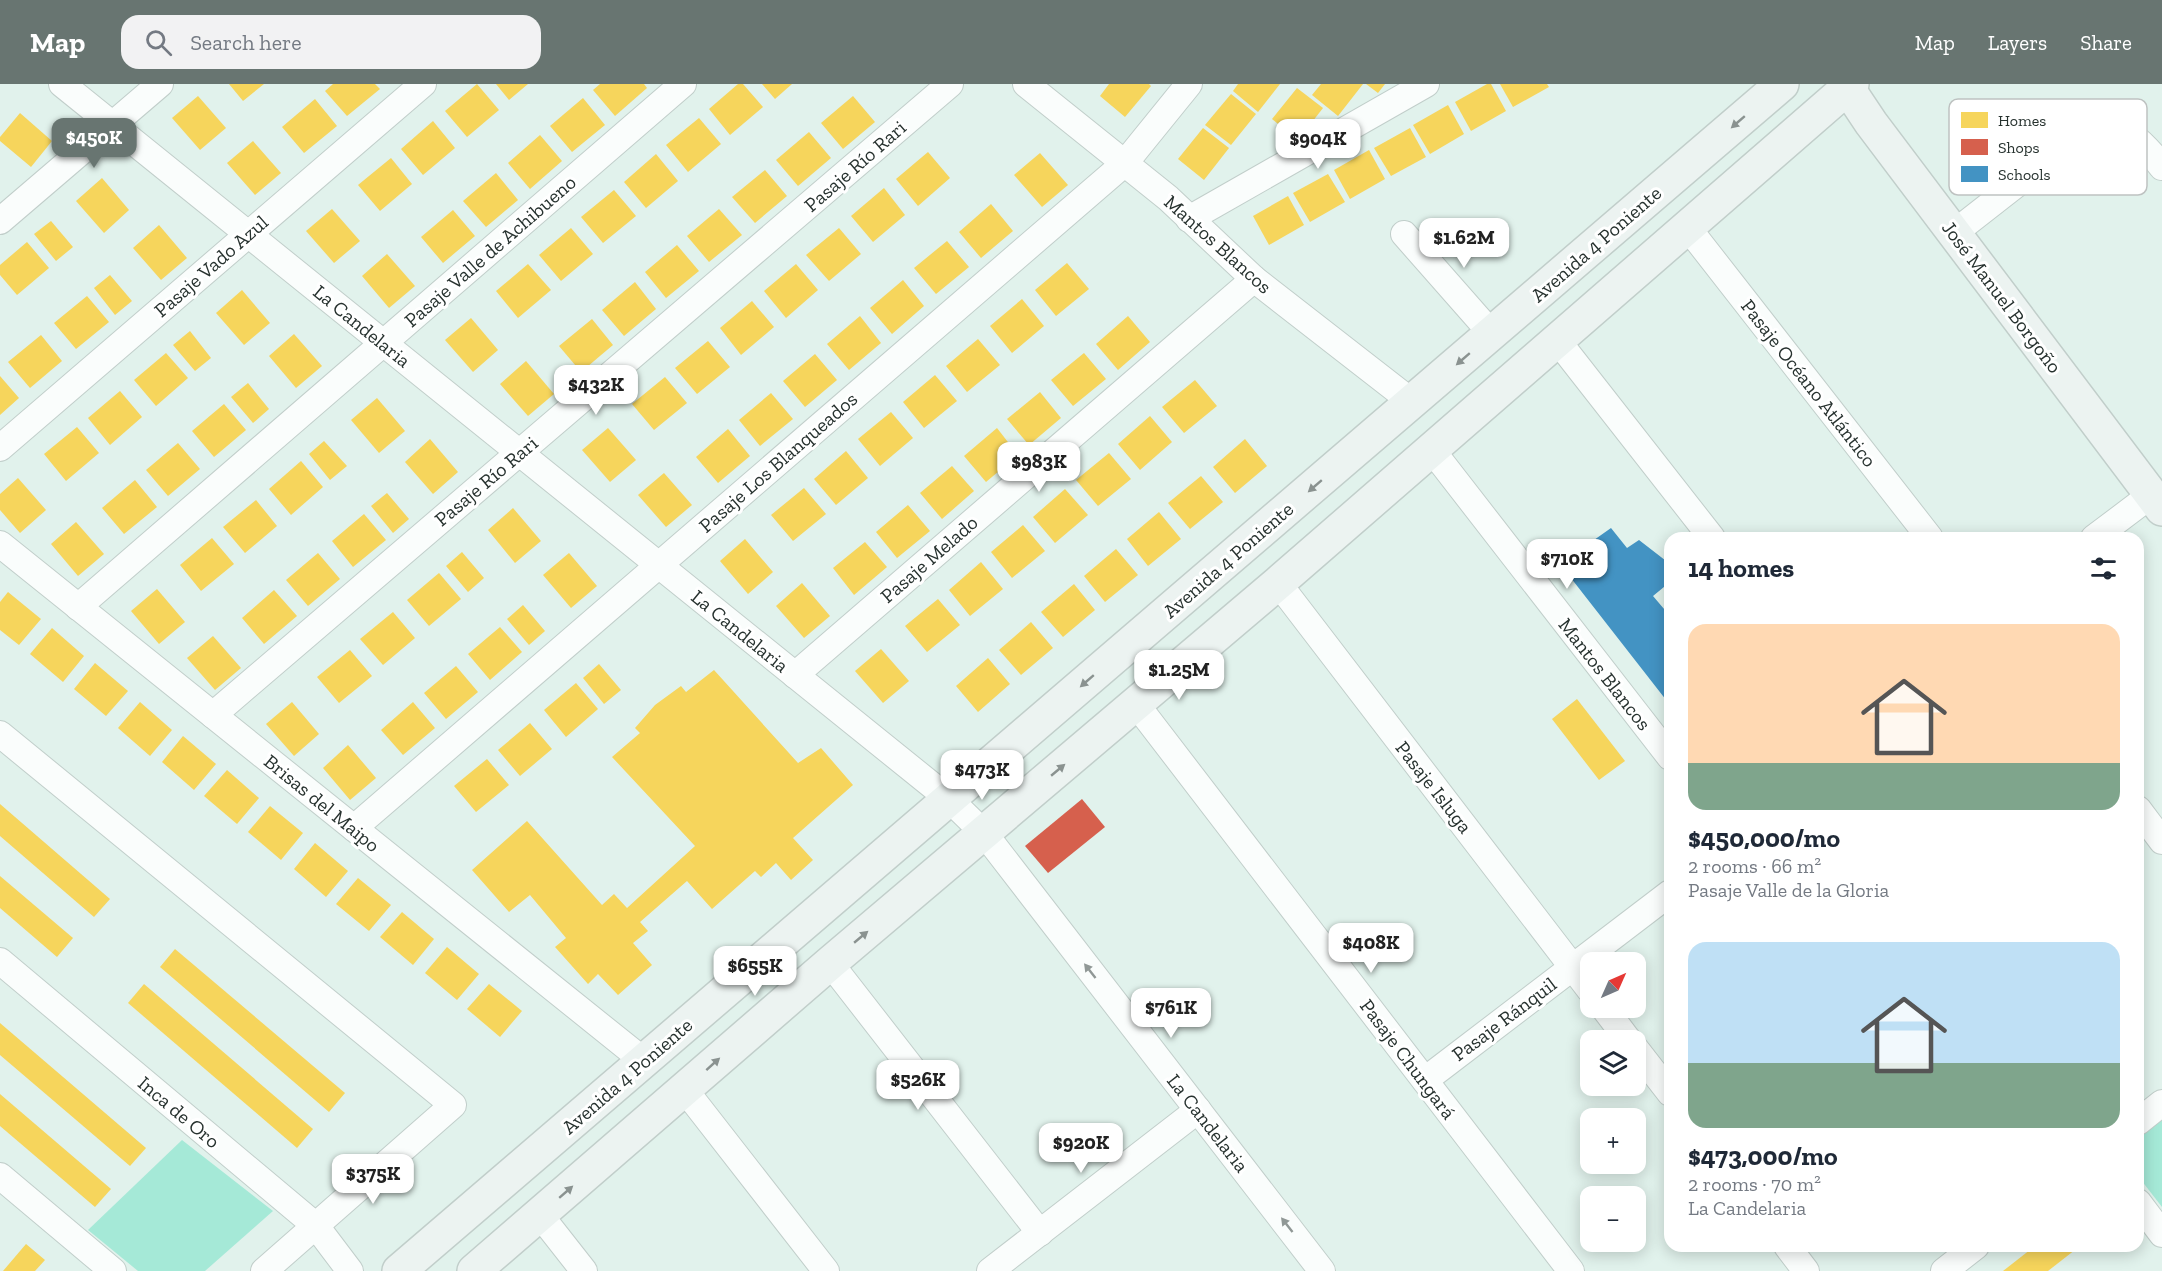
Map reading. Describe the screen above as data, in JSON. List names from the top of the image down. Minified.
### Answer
{"streets":{"street":["Pasaje Río Rari","Mantos Blancos","Avenida 4 Poniente","Pasaje Valle de Achibueno","Pasaje Vado Azul","José Manuel Borgoño","La Candelaria","Pasaje Océano Atlántico","Pasaje Los Blanqueados","Pasaje Melado","Pasaje Isluga","Brisas del Maipo","Pasaje Ránquil","Pasaje Chungará","Inca de Oro"]},"crossings":[["Pasaje Río Rari","La Candelaria"],["Pasaje Río Rari","Brisas del Maipo"],["Mantos Blancos","Avenida 4 Poniente"],["Mantos Blancos","Pasaje Los Blanqueados"],["Mantos Blancos","Pasaje Melado"],["Avenida 4 Poniente","La Candelaria"],["Avenida 4 Poniente","Brisas del Maipo"],["Pasaje Valle de Achibueno","La Candelaria"],["Pasaje Valle de Achibueno","Brisas del Maipo"],["Pasaje Vado Azul","La Candelaria"],["La Candelaria","Pasaje Los Blanqueados"],["La Candelaria","Pasaje Melado"],["Pasaje Los Blanqueados","Brisas del Maipo"],["Pasaje Isluga","Pasaje Ránquil"],["Pasaje Ránquil","Pasaje Chungará"]],"legend":["Homes","Shops","Schools"],"north":"top right","page":{"header":"Map","search":"Search here","nav":["Map","Layers","Share"],"price":["$450K","$904K","$1.62M","$432K","$983K","$710K","$1.25M","$473K","$408K","$655K","$761K","$526K","$920K","$375K"],"heading":"14 homes","list":[{"name":"$450,000/mo","note":"2 rooms · 66 m² · Pasaje Valle de la Gloria"},{"name":"$473,000/mo","note":"2 rooms · 70 m² · La Candelaria"}],"map_buttons":["+","−"]}}
